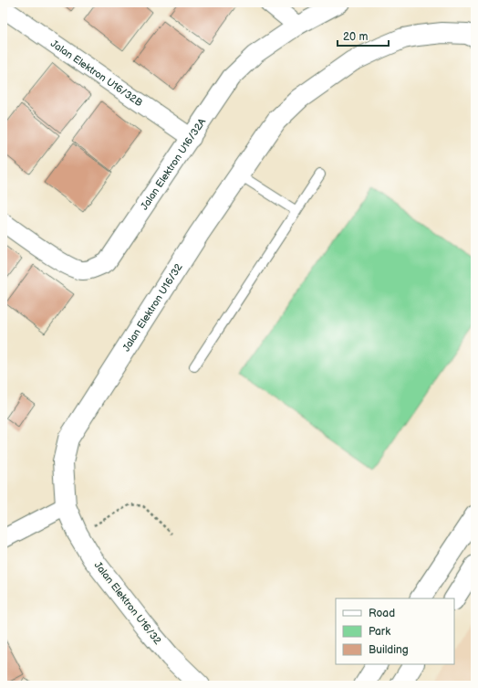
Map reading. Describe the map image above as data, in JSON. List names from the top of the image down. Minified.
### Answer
{"streets":{"street":["Jalan Elektron U16/32B","Jalan Elektron U16/32A","Jalan Elektron U16/32"]},"crossings":[["Jalan Elektron U16/32B","Jalan Elektron U16/32A"]],"legend":["Road","Park","Building"],"scale_bar":"20 m"}
